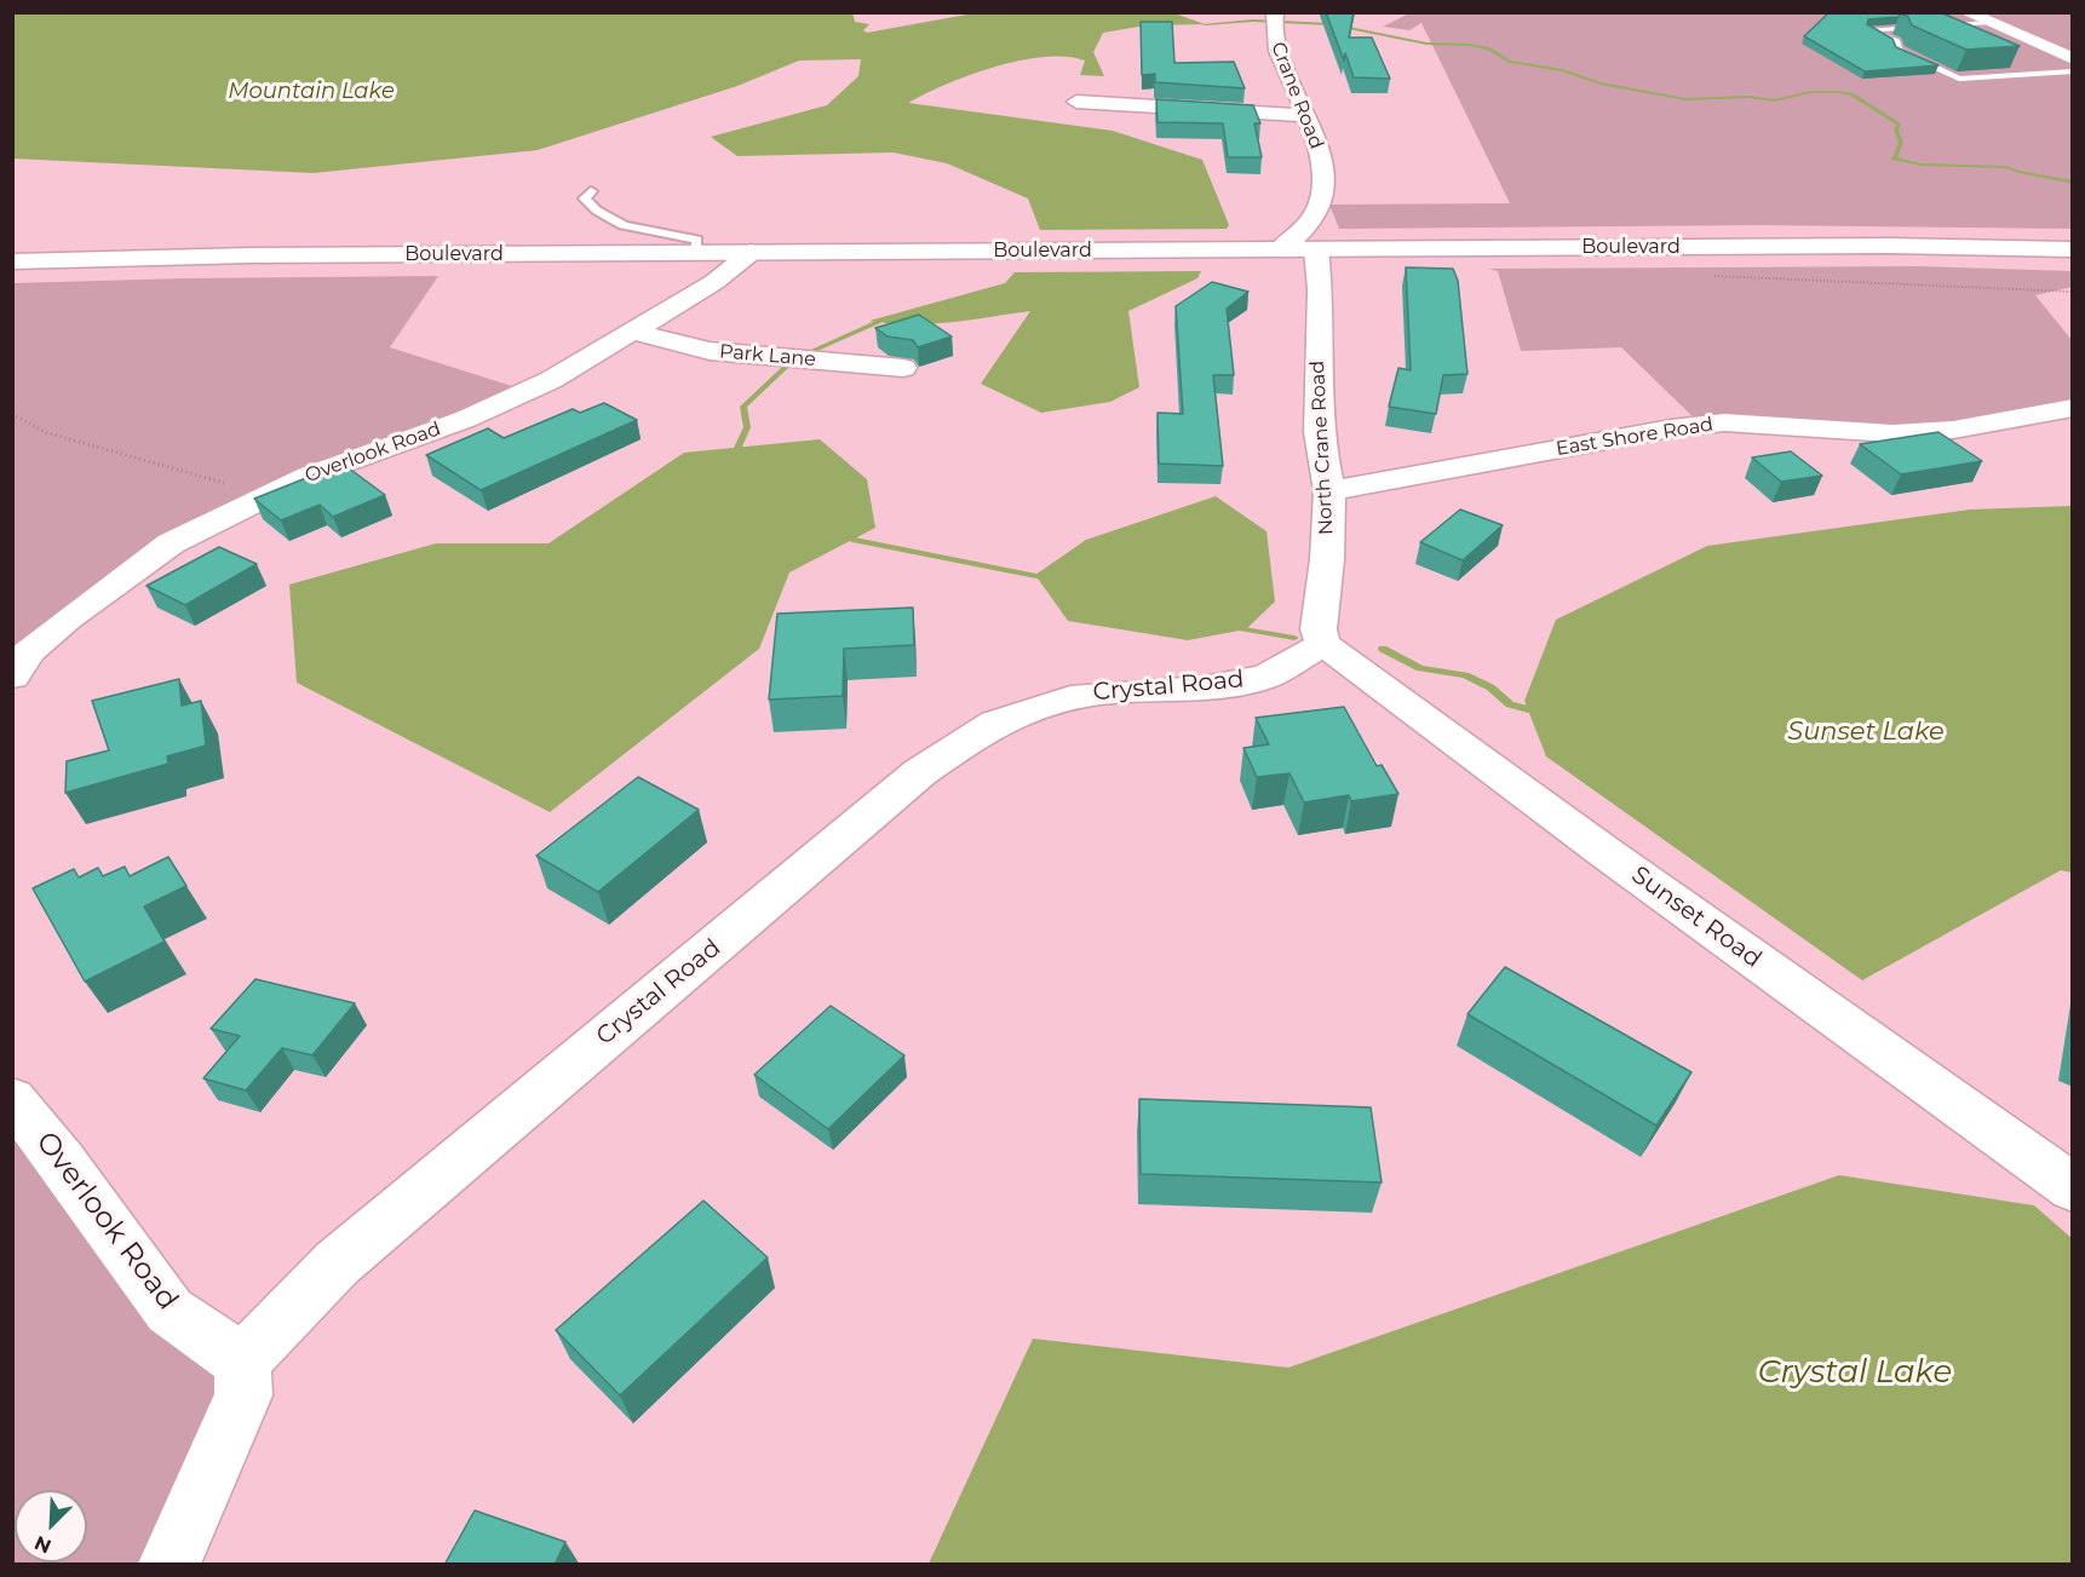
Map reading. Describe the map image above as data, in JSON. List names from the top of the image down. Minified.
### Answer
{"streets":{"street":["Crane Road","Boulevard","Park Lane","East Shore Road","North Crane Road","Overlook Road","Crystal Road","Sunset Road"]},"crossings":[["Crane Road","Boulevard"],["Boulevard","North Crane Road"],["Boulevard","Overlook Road"],["Park Lane","Overlook Road"],["East Shore Road","North Crane Road"],["North Crane Road","Crystal Road"],["North Crane Road","Sunset Road"],["Overlook Road","Crystal Road"],["Crystal Road","Sunset Road"]],"water":["Mountain Lake","Sunset Lake","Crystal Lake"],"north":"bottom left"}
